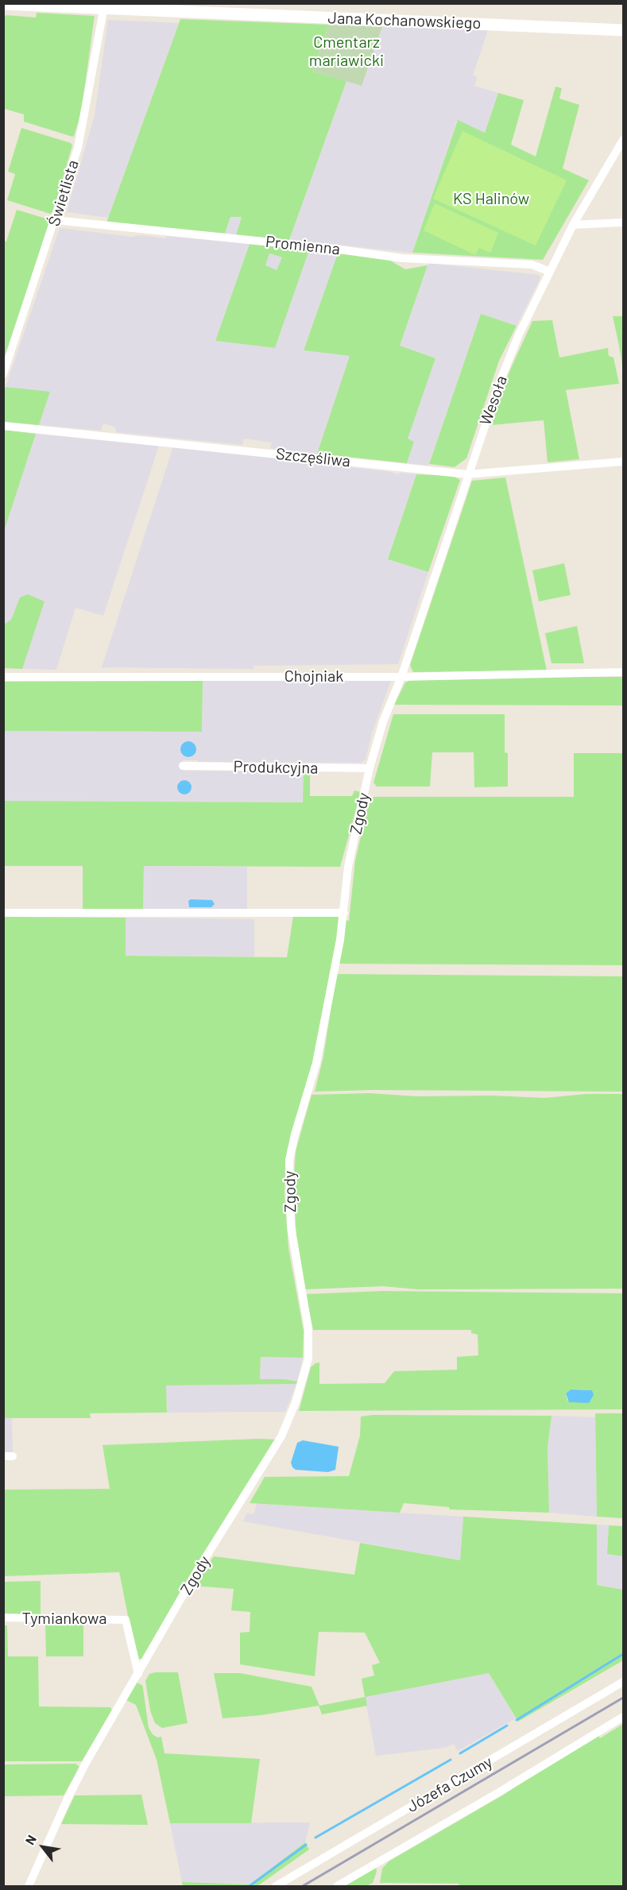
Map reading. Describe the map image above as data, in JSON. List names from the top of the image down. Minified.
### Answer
{"streets":{"street":["Jana Kochanowskiego","Świetlista","Promienna","Wesoła","Szczęśliwa","Chojniak","Produkcyjna","Zgody","Tymiankowa","Józefa Czumy"]},"crossings":[["Jana Kochanowskiego","Świetlista"],["Świetlista","Promienna"],["Promienna","Wesoła"],["Wesoła","Szczęśliwa"],["Wesoła","Chojniak"],["Wesoła","Zgody"],["Chojniak","Zgody"],["Produkcyjna","Zgody"],["Zgody","Tymiankowa"]],"parks":["Cmentarz mariawicki","KS Halinów"],"north":"top left"}
